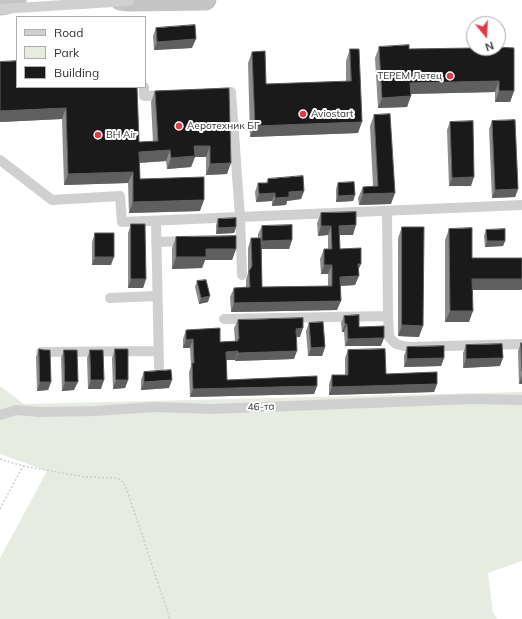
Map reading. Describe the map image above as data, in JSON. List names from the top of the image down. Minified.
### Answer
{"streets":{"street":["46-та"]},"places":["ТЕРЕМ Летец","Aviostart","Аеротехник БГ","BH Air"],"legend":["Road","Park","Building"],"north":"bottom"}
